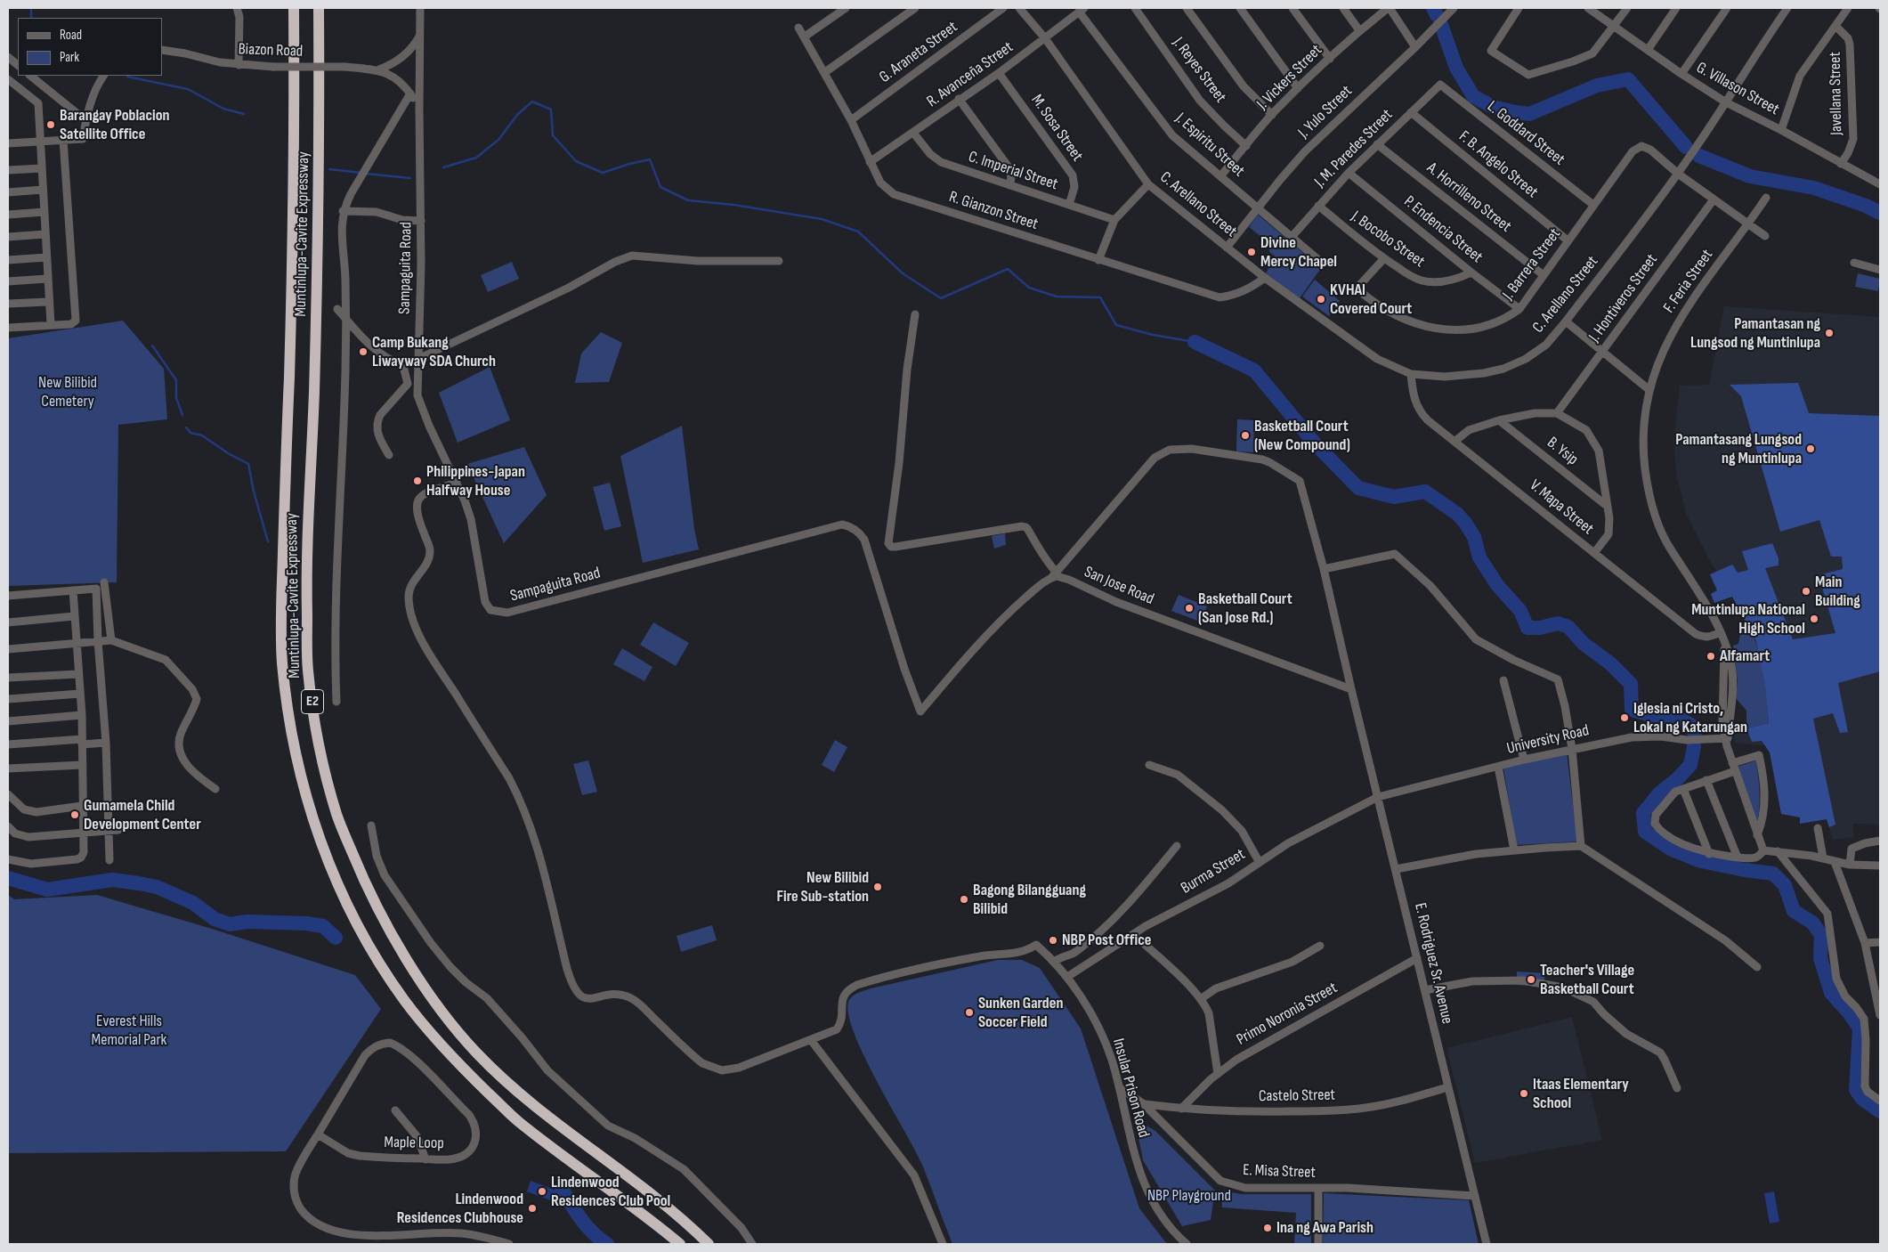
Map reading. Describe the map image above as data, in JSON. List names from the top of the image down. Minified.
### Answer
{"streets":{"highway":["Muntinlupa-Cavite Expressway","E2"],"street":["Biazon Road","G. Araneta Street","J. Reyes Street","R. Avanceña Street","J. Vickers Street","G. Villason Street","Javellana Street","J. Yulo Street","M. Sosa Street","L. Goddard Street","J. Espiritu Street","J. M. Paredes Street","F. B. Angelo Street","C. Imperial Street","A. Horrilleno Street","C. Arellano Street","R. Gianzon Street","P. Endencia Street","J. Bocobo Street","J. Barrera Street","Sampaguita Road","F. Feria Street","J. Hontiveros Street","B. Ysip","V. Mapa Street","San Jose Road","University Road","Burma Street","E. Rodriguez Sr. Avenue","Primo Noronia Street","Insular Prison Road","Castelo Street","Maple Loop","E. Misa Street"]},"crossings":[["G. Araneta Street","R. Gianzon Street"],["J. Reyes Street","J. Vickers Street"],["R. Avanceña Street","M. Sosa Street"],["R. Avanceña Street","J. Espiritu Street"],["R. Avanceña Street","C. Imperial Street"],["R. Avanceña Street","C. Arellano Street"],["R. Avanceña Street","R. Gianzon Street"],["J. Vickers Street","J. Espiritu Street"],["G. Villason Street","Javellana Street"],["G. Villason Street","C. Arellano Street"],["J. Yulo Street","J. Espiritu Street"],["J. Yulo Street","C. Arellano Street"],["M. Sosa Street","C. Imperial Street"],["L. Goddard Street","J. M. Paredes Street"],["L. Goddard Street","J. Barrera Street"],["J. Espiritu Street","J. M. Paredes Street"],["J. M. Paredes Street","F. B. Angelo Street"],["J. M. Paredes Street","A. Horrilleno Street"],["J. M. Paredes Street","P. Endencia Street"],["J. M. Paredes Street","J. Bocobo Street"],["F. B. Angelo Street","J. Barrera Street"],["A. Horrilleno Street","J. Barrera Street"],["C. Arellano Street","R. Gianzon Street"],["C. Arellano Street","J. Barrera Street"],["C. Arellano Street","V. Mapa Street"],["P. Endencia Street","J. Bocobo Street"],["P. Endencia Street","J. Barrera Street"],["J. Bocobo Street","J. Barrera Street"],["Sampaguita Road","San Jose Road"],["Sampaguita Road","E. Rodriguez Sr. Avenue"],["F. Feria Street","V. Mapa Street"],["F. Feria Street","University Road"],["San Jose Road","E. Rodriguez Sr. Avenue"],["University Road","Burma Street"],["University Road","E. Rodriguez Sr. Avenue"],["Burma Street","E. Rodriguez Sr. Avenue"],["Burma Street","Insular Prison Road"],["E. Rodriguez Sr. Avenue","Primo Noronia Street"],["E. Rodriguez Sr. Avenue","Castelo Street"],["E. Rodriguez Sr. Avenue","E. Misa Street"],["Primo Noronia Street","Castelo Street"],["Insular Prison Road","E. Misa Street"],["Castelo Street","E. Misa Street"]],"parks":["New Bilibid Cemetery","Everest Hills Memorial Park","NBP Playground"],"places":["Barangay Poblacion Satellite Office","Divine Mercy Chapel","KVHAI Covered Court","Pamantasan ng Lungsod ng Muntinlupa","Camp Bukang Liwayway SDA Church","Basketball Court (New Compound)","Pamantasang Lungsod ng Muntinlupa","Philippines-Japan Halfway House","Main Building","Basketball Court (San Jose Rd.)","Muntinlupa National High School","Alfamart","Iglesia ni Cristo, Lokal ng Katarungan","Gumamela Child Development Center","New Bilibid Fire Sub-station","Bagong Bilangguang Bilibid","NBP Post Office","Teacher's Village Basketball Court","Sunken Garden Soccer Field","Itaas Elementary School","Lindenwood Residences Club Pool","Lindenwood Residences Clubhouse","Ina ng Awa Parish"],"legend":["Road","Park"]}
